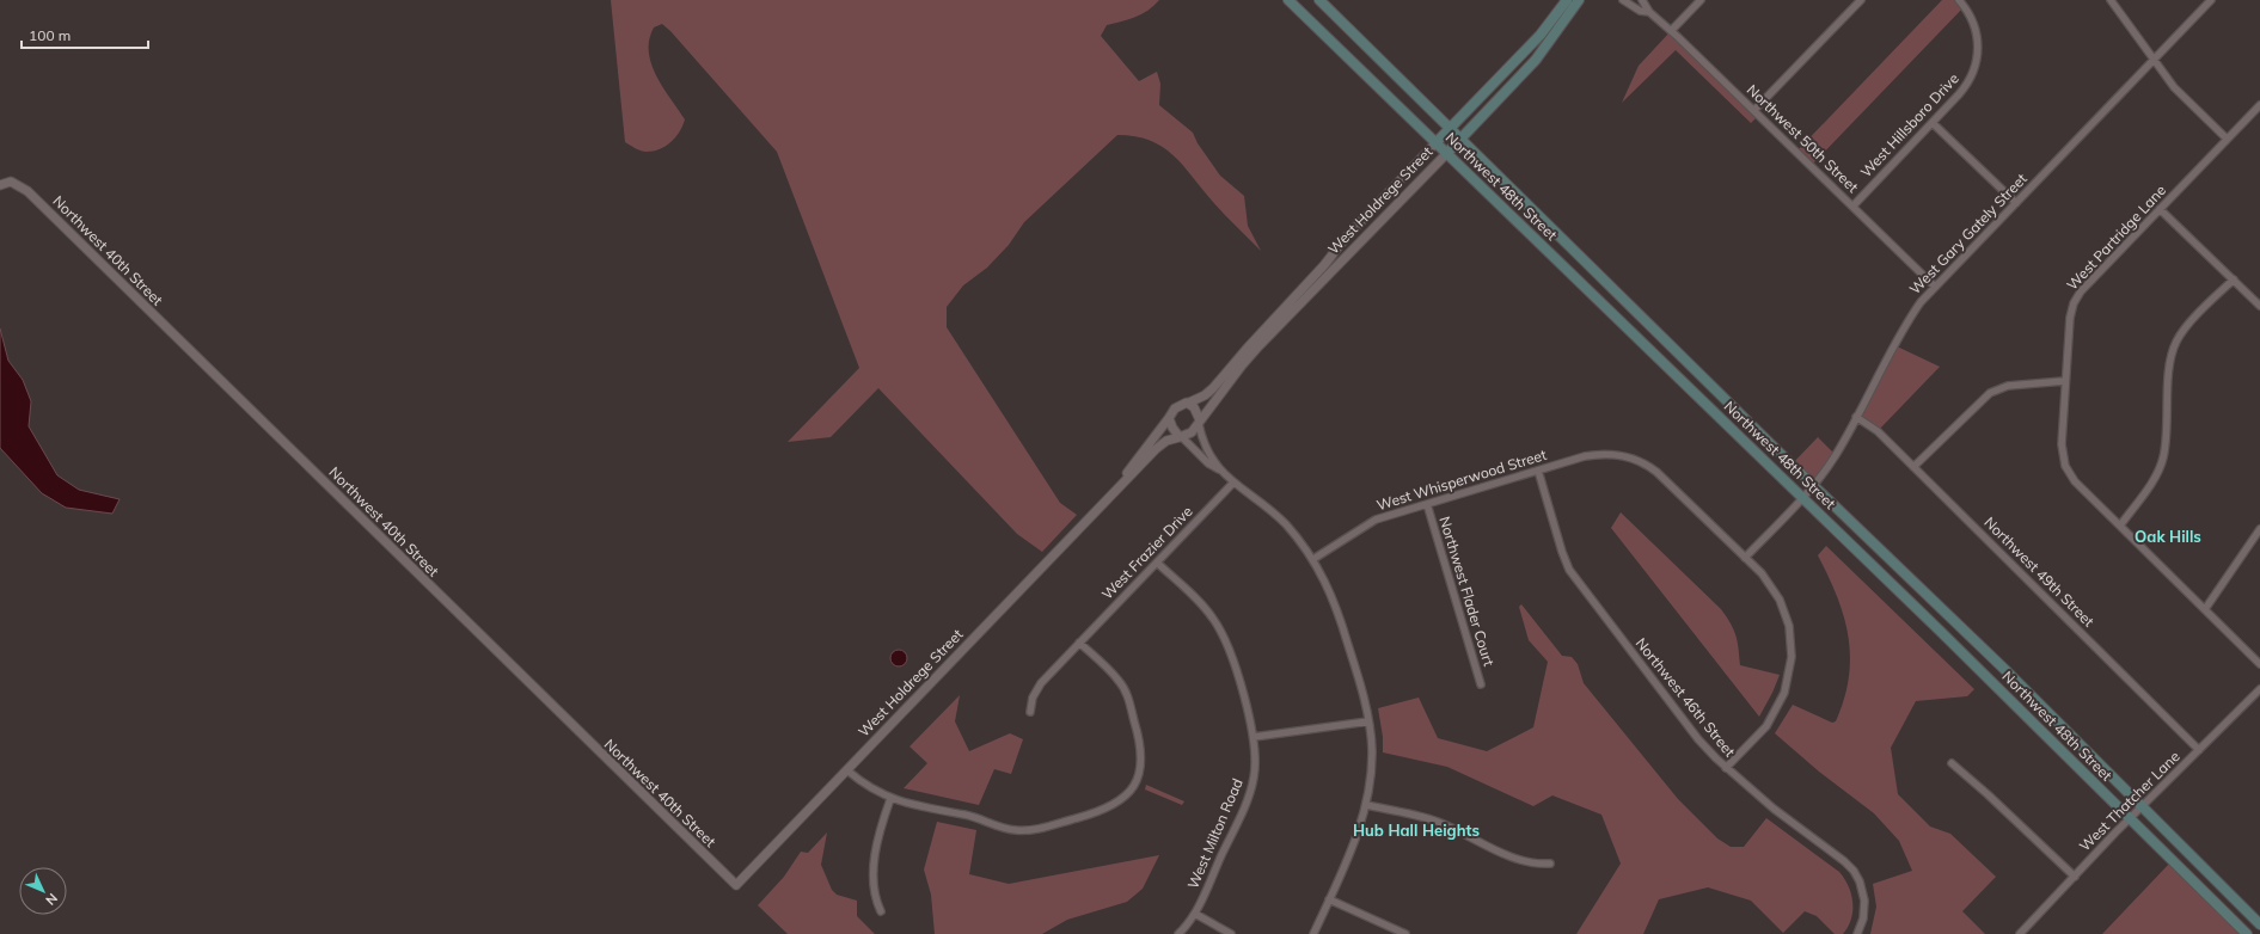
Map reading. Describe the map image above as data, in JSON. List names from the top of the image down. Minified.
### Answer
{"streets":{"main road":["Northwest 48th Street","West Holdrege Street"],"street":["West Hillsboro Drive","Northwest 50th Street","West Gary Gately Street","West Partridge Lane","Northwest 40th Street","West Whisperwood Street","West Frazier Drive","Northwest 49th Street","Northwest Flader Court","Northwest 46th Street","West Thatcher Lane","West Milton Road"]},"crossings":[["West Hillsboro Drive","Northwest 50th Street"],["Northwest 50th Street","West Gary Gately Street"],["Northwest 48th Street","West Holdrege Street"],["Northwest 48th Street","West Gary Gately Street"],["Northwest 48th Street","West Thatcher Lane"],["West Holdrege Street","Northwest 40th Street"],["West Gary Gately Street","West Whisperwood Street"],["West Gary Gately Street","Northwest 49th Street"],["West Whisperwood Street","Northwest Flader Court"],["West Whisperwood Street","Northwest 46th Street"],["West Frazier Drive","West Milton Road"],["Northwest 49th Street","West Thatcher Lane"]],"districts":["Oak Hills","Hub Hall Heights"],"scale_bar":"100 m","north":"bottom right"}
